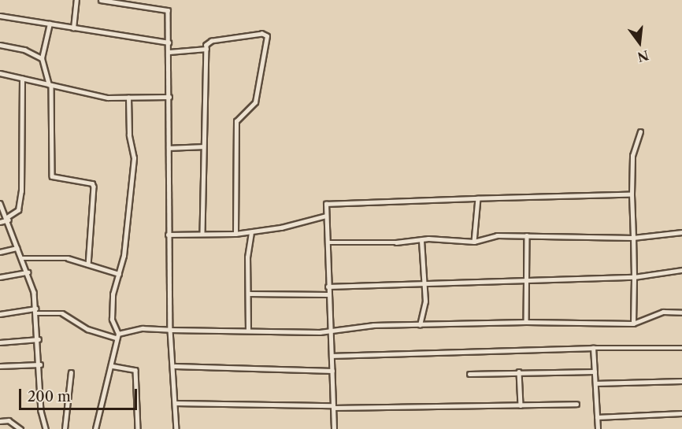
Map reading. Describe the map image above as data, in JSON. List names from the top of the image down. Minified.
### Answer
{"scale_bar":"200 m","north":"bottom"}
